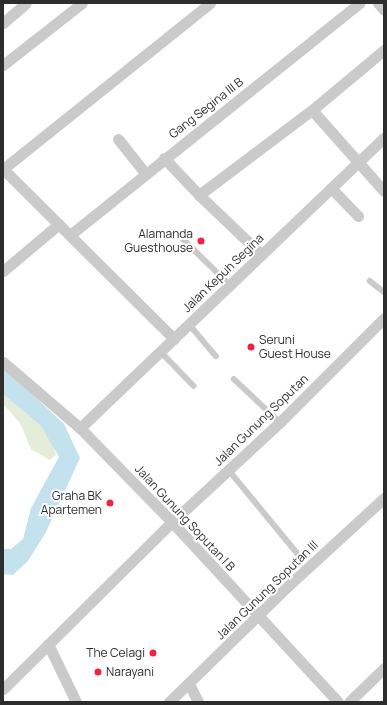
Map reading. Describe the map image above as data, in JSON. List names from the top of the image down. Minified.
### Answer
{"streets":{"street":["Gang Segina III B","Jalan Kepuh Segina","Jalan Gunung Soputan","Jalan Gunung Soputan I B","Jalan Gunung Soputan III"]},"crossings":[["Jalan Kepuh Segina","Jalan Gunung Soputan I B"],["Jalan Gunung Soputan","Jalan Gunung Soputan I B"],["Jalan Gunung Soputan I B","Jalan Gunung Soputan III"]],"places":["Alamanda Guesthouse","Seruni Guest House","Graha BK Apartemen","The Celagi","Narayani"]}
